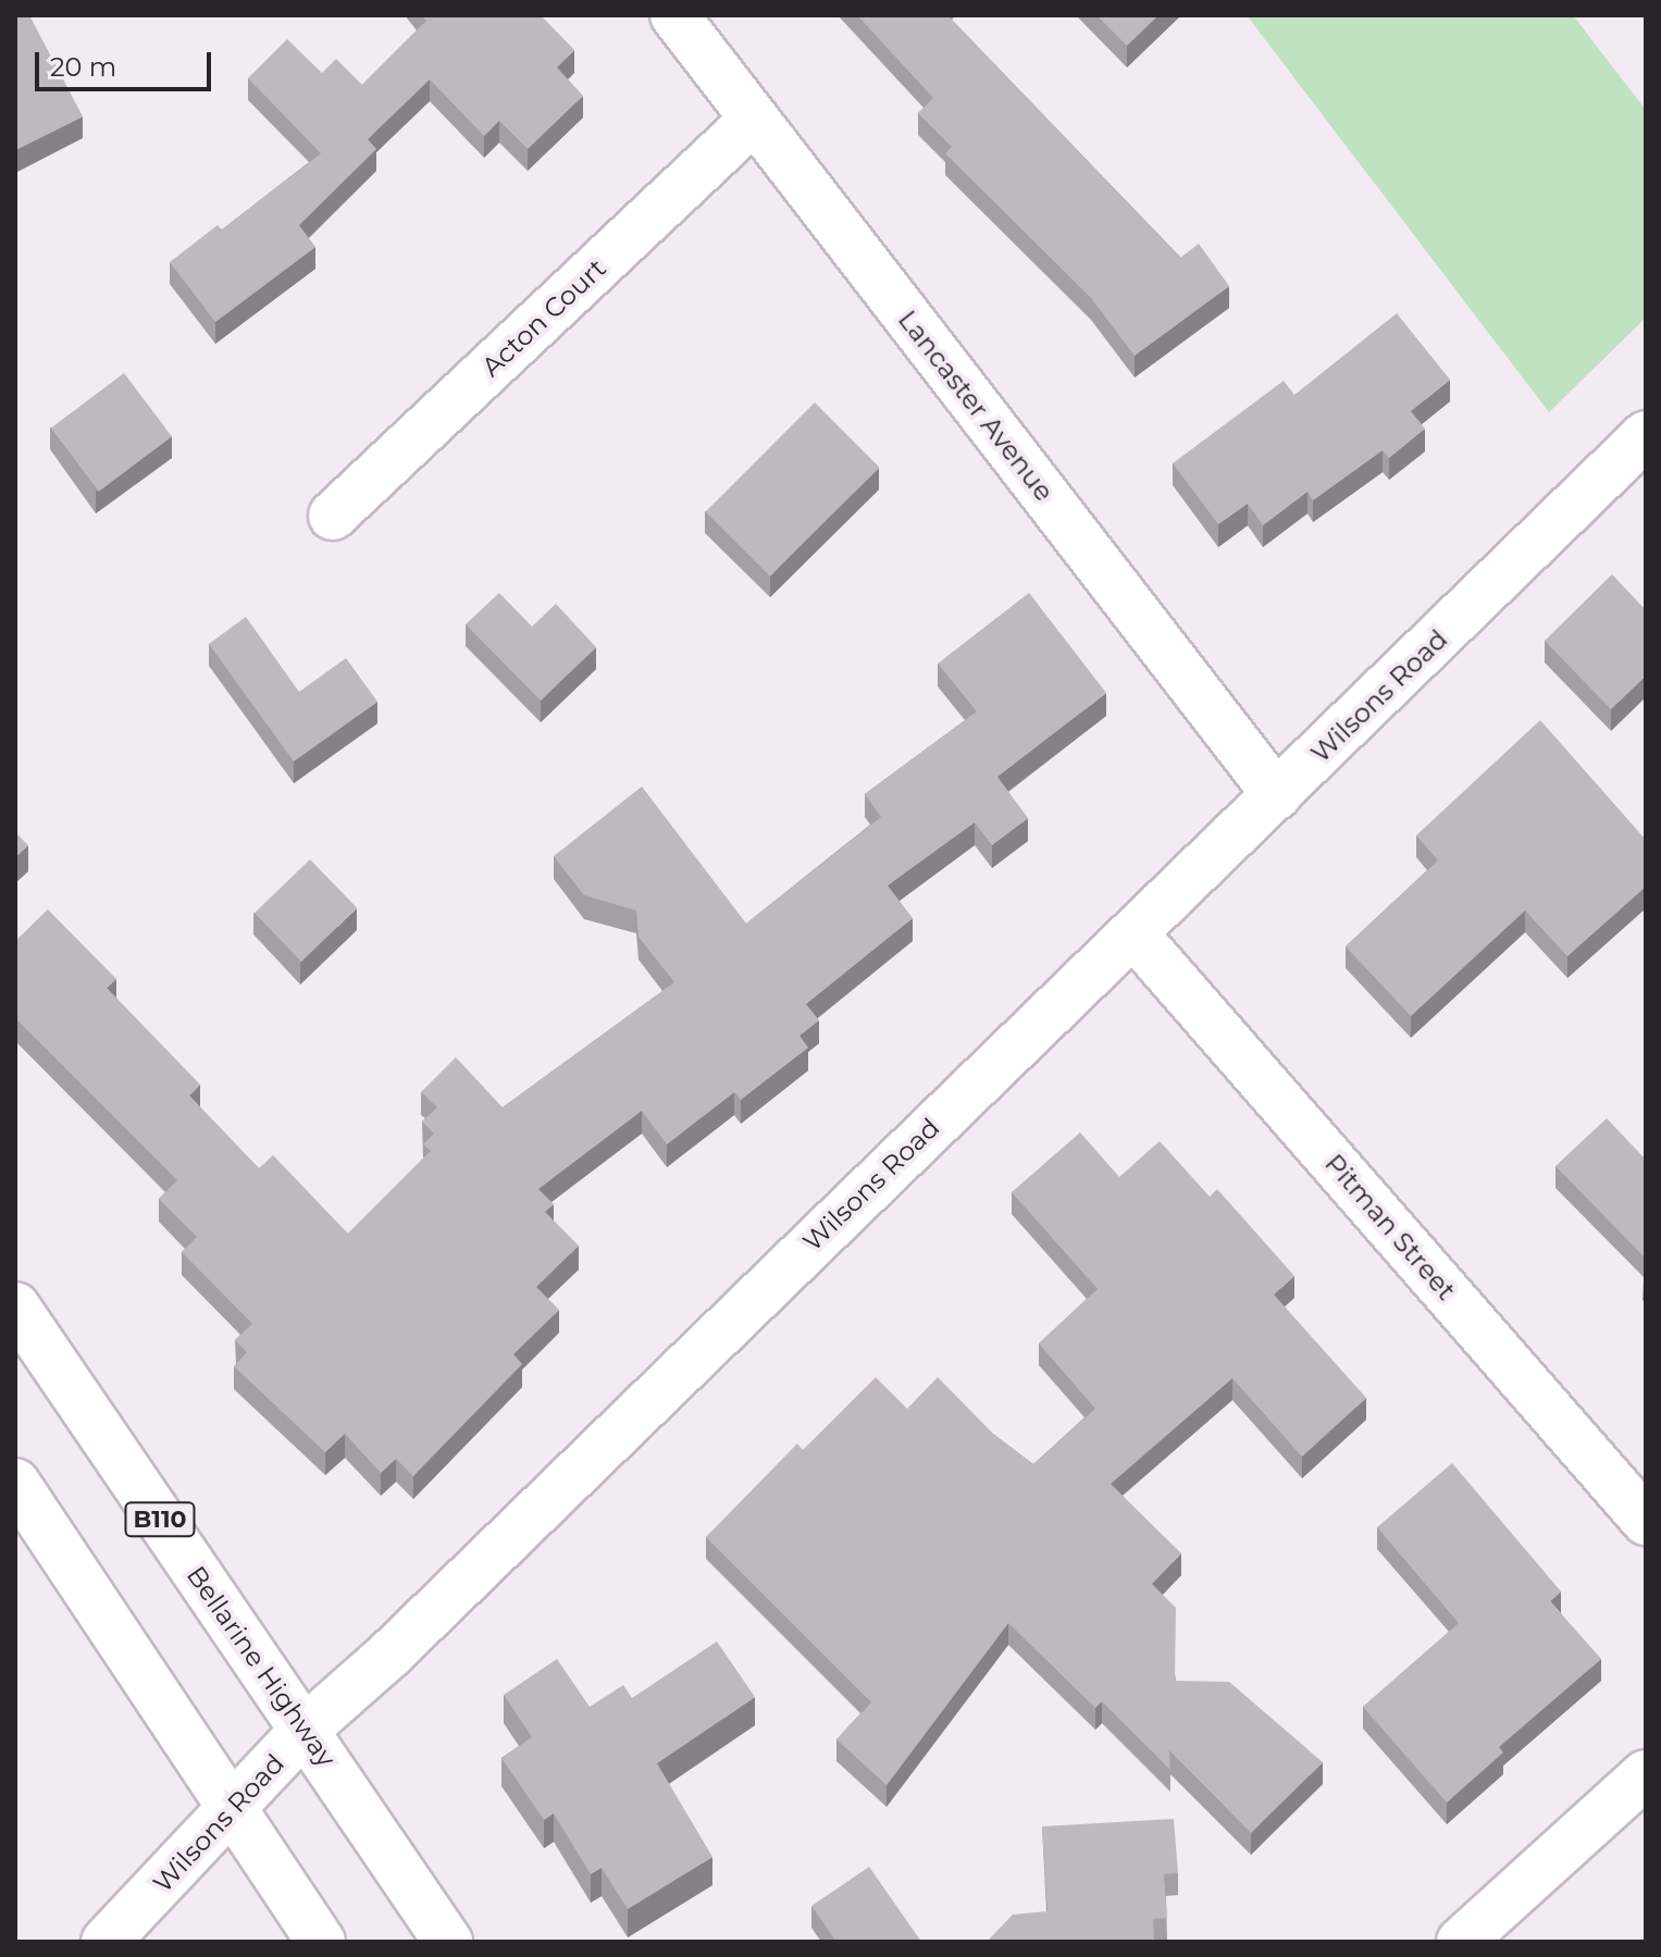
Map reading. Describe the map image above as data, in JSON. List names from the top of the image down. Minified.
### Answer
{"streets":{"main road":["Acton Court","Lancaster Avenue","Wilsons Road","Pitman Street","B110","Bellarine Highway"]},"crossings":[["Acton Court","Lancaster Avenue"],["Lancaster Avenue","Wilsons Road"],["Wilsons Road","Pitman Street"],["Wilsons Road","Bellarine Highway"]],"scale_bar":"20 m"}
